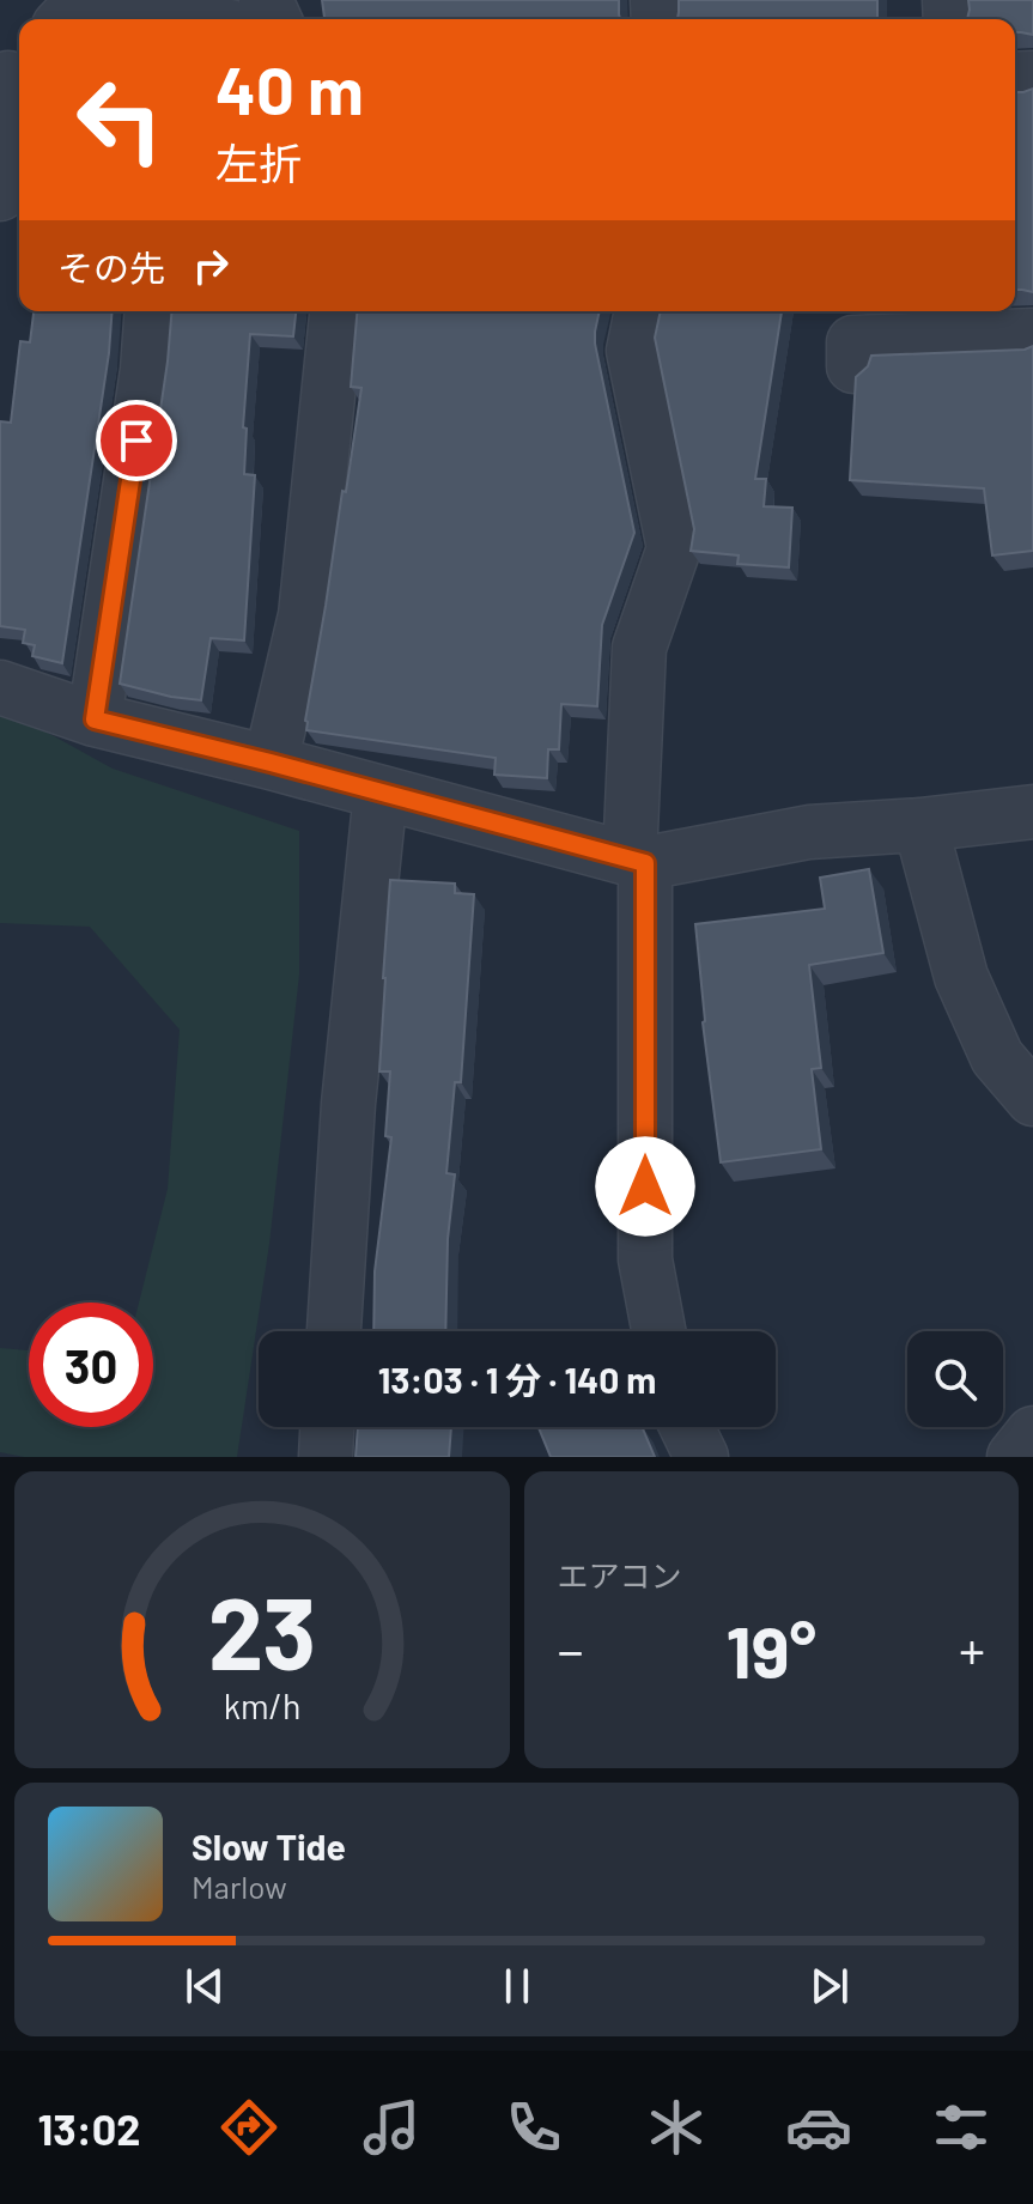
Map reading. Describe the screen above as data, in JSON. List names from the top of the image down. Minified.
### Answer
{"page":{"turn":["40 m","左折"],"then":"その先","limit":"30","trip":"13:03 · 1 分 · 140 m","tile":"エアコン","heat":["−","19°","+"],"song":["Slow Tide","Marlow"],"tabs":"13:02","gauge":["23","km/h"]}}
